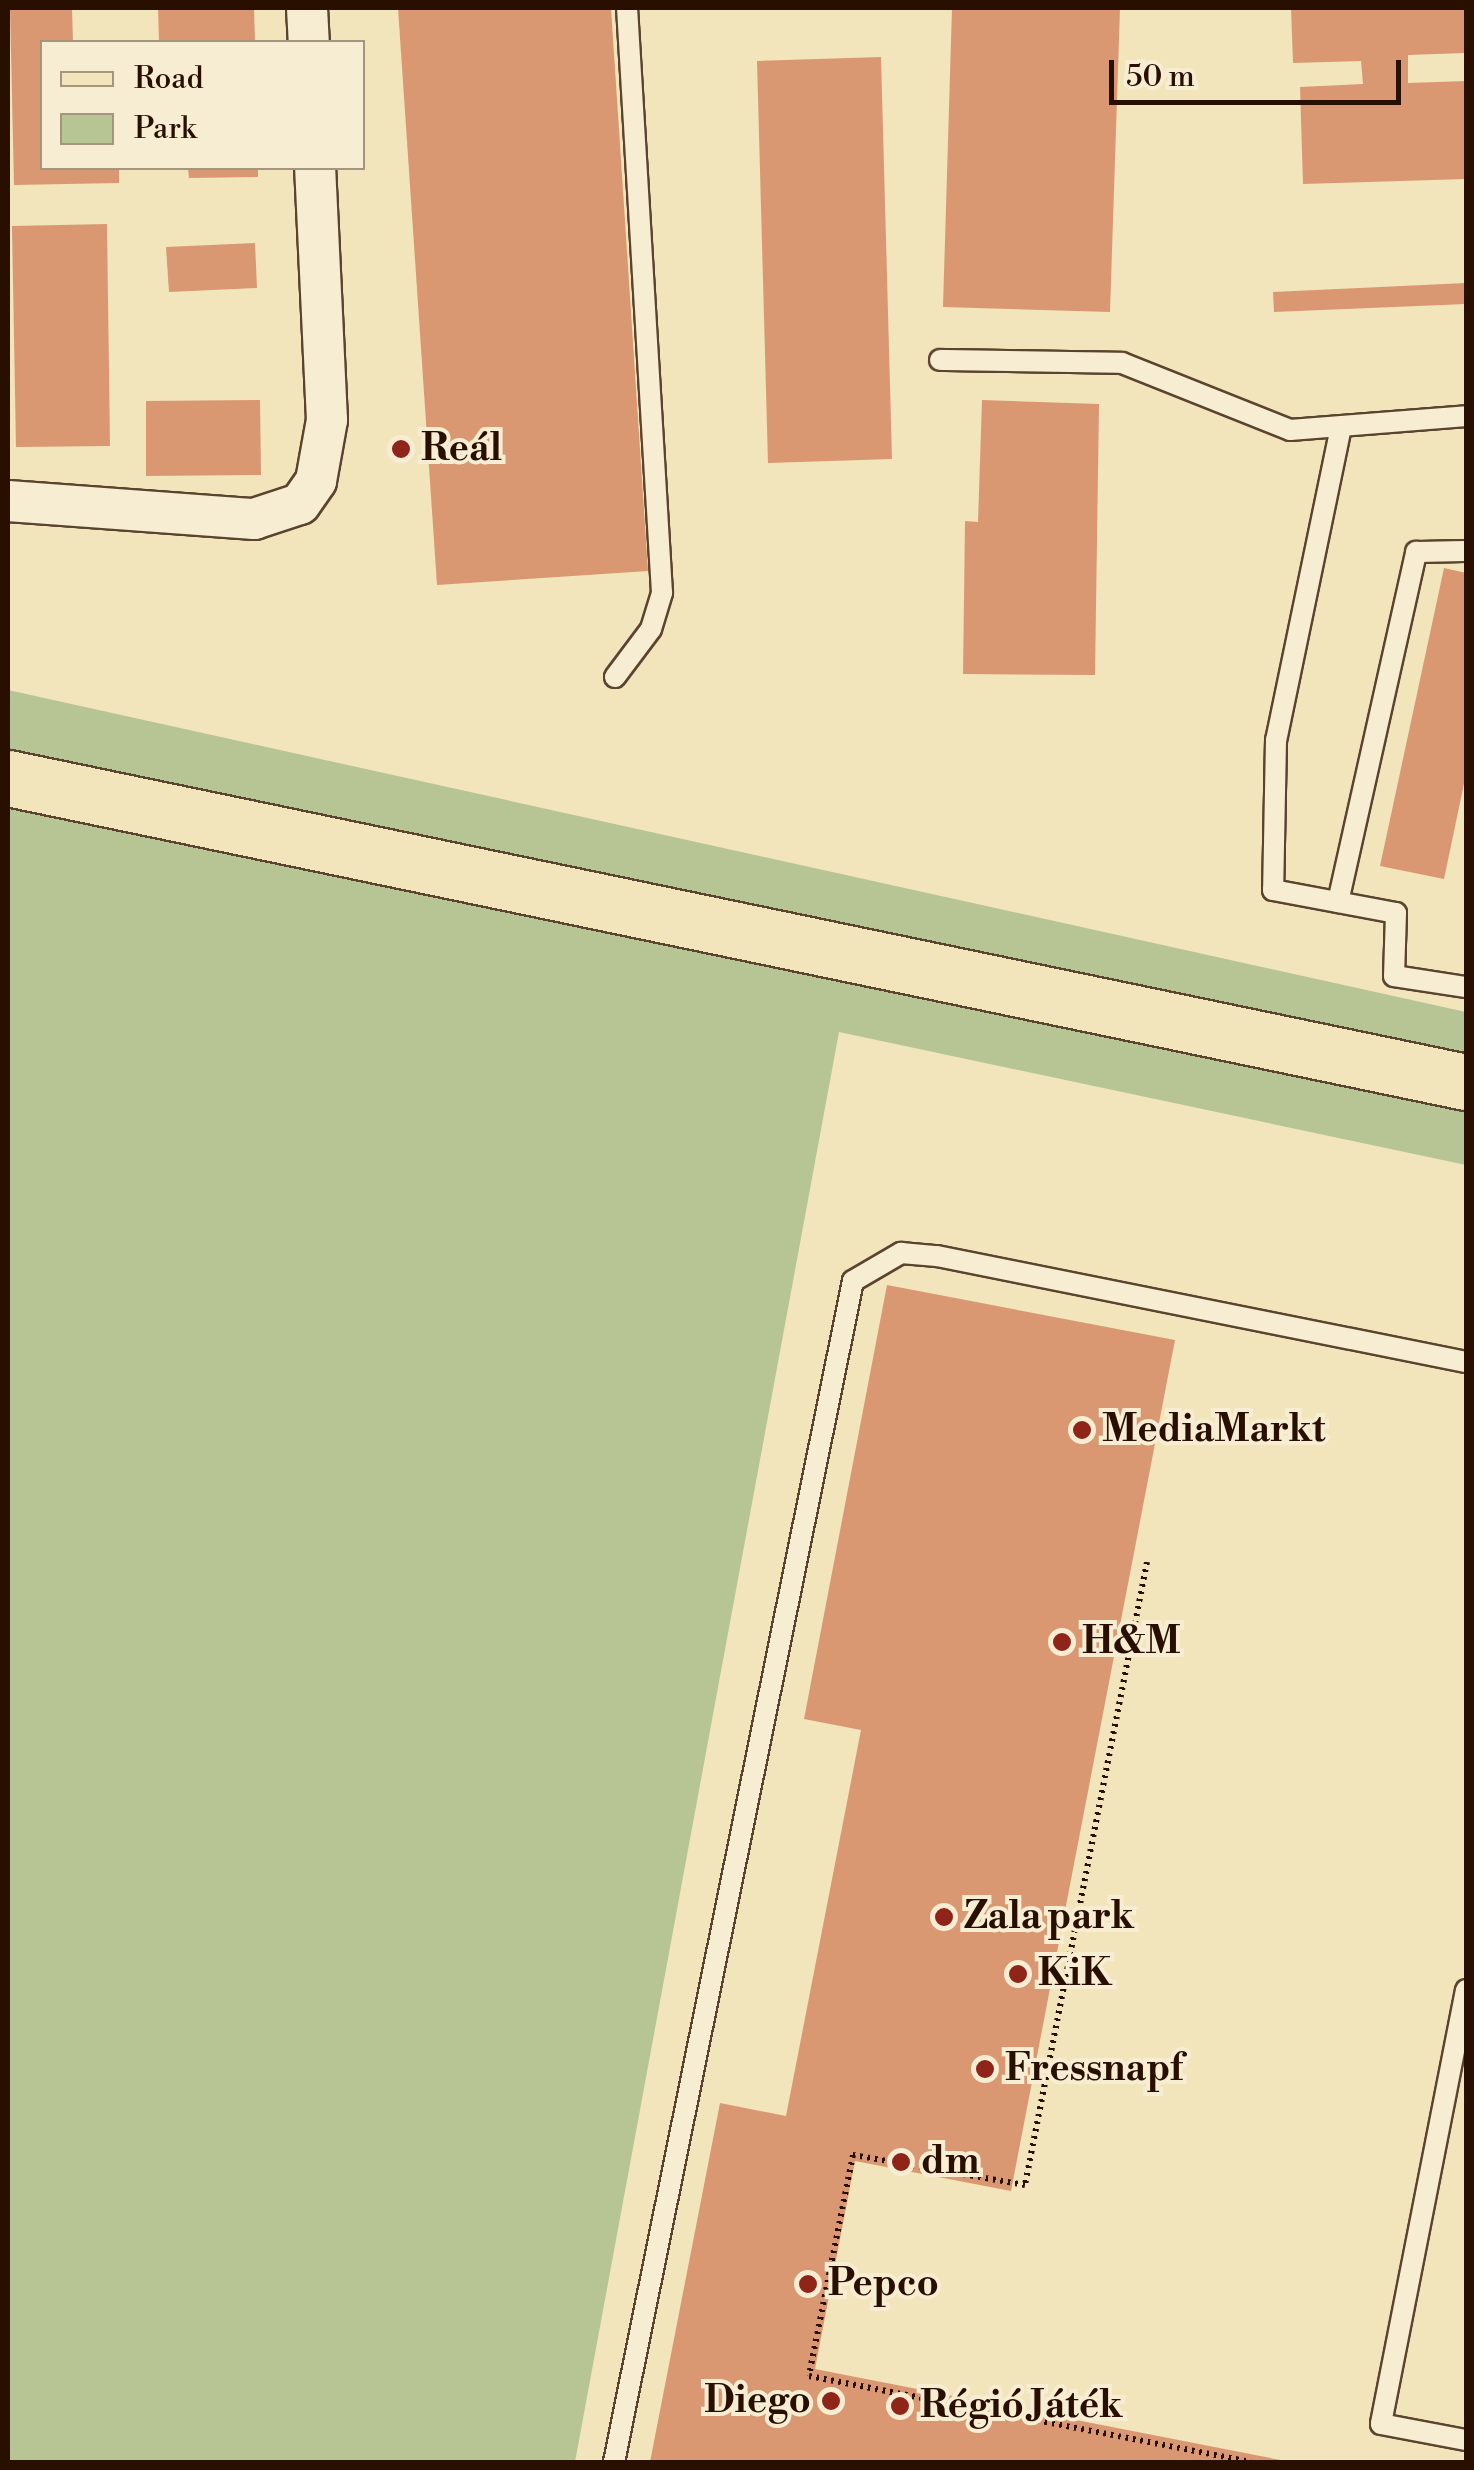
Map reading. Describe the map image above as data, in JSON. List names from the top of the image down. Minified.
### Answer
{"places":["Reál","MediaMarkt","H&M","Zala park","KiK","Fressnapf","dm","Pepco","Diego","Régió Játék"],"legend":["Road","Park"],"scale_bar":"50 m"}
